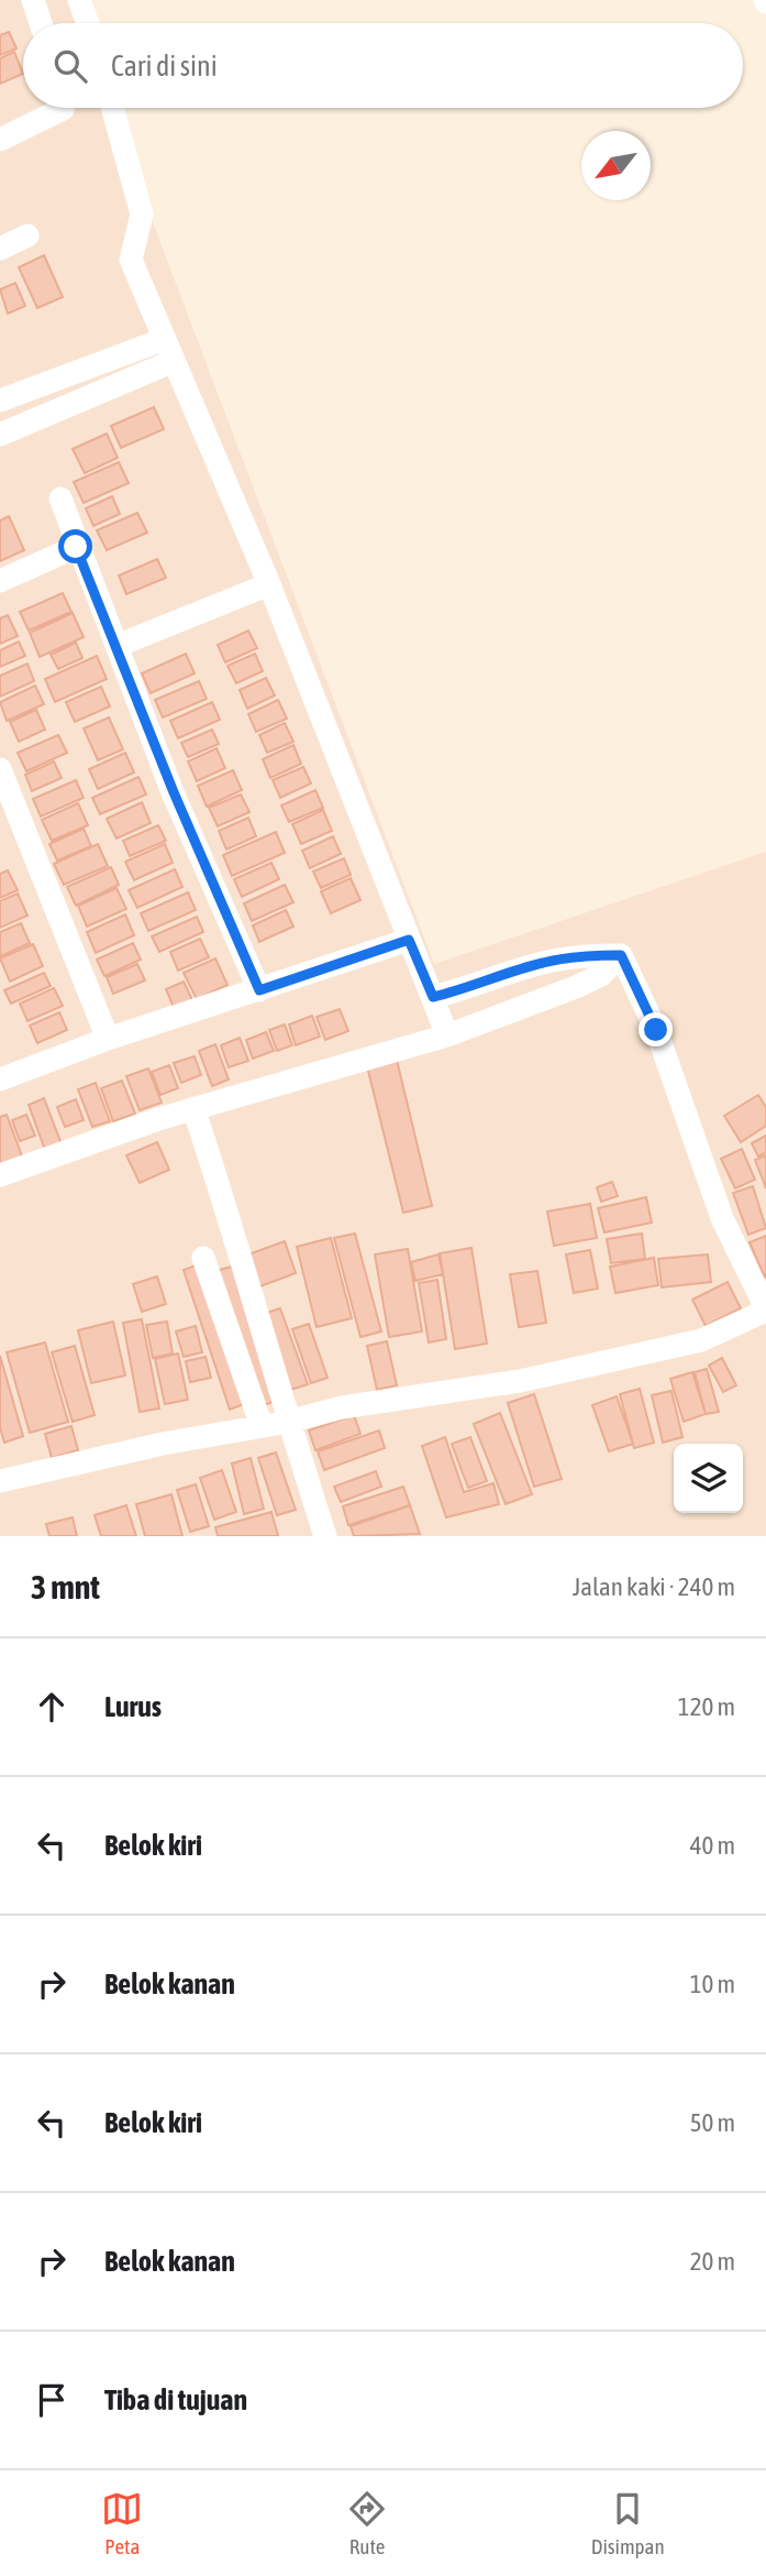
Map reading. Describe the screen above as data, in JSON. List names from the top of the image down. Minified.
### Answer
{"north":"bottom left","page":{"search":"Cari di sini","heading":["3 mnt","Jalan kaki · 240 m"],"list":[["Lurus","120 m"],["Belok kiri","40 m"],["Belok kanan","10 m"],["Belok kiri","50 m"],["Belok kanan","20 m"],"Tiba di tujuan"],"nav":["Peta","Rute","Disimpan"]}}
